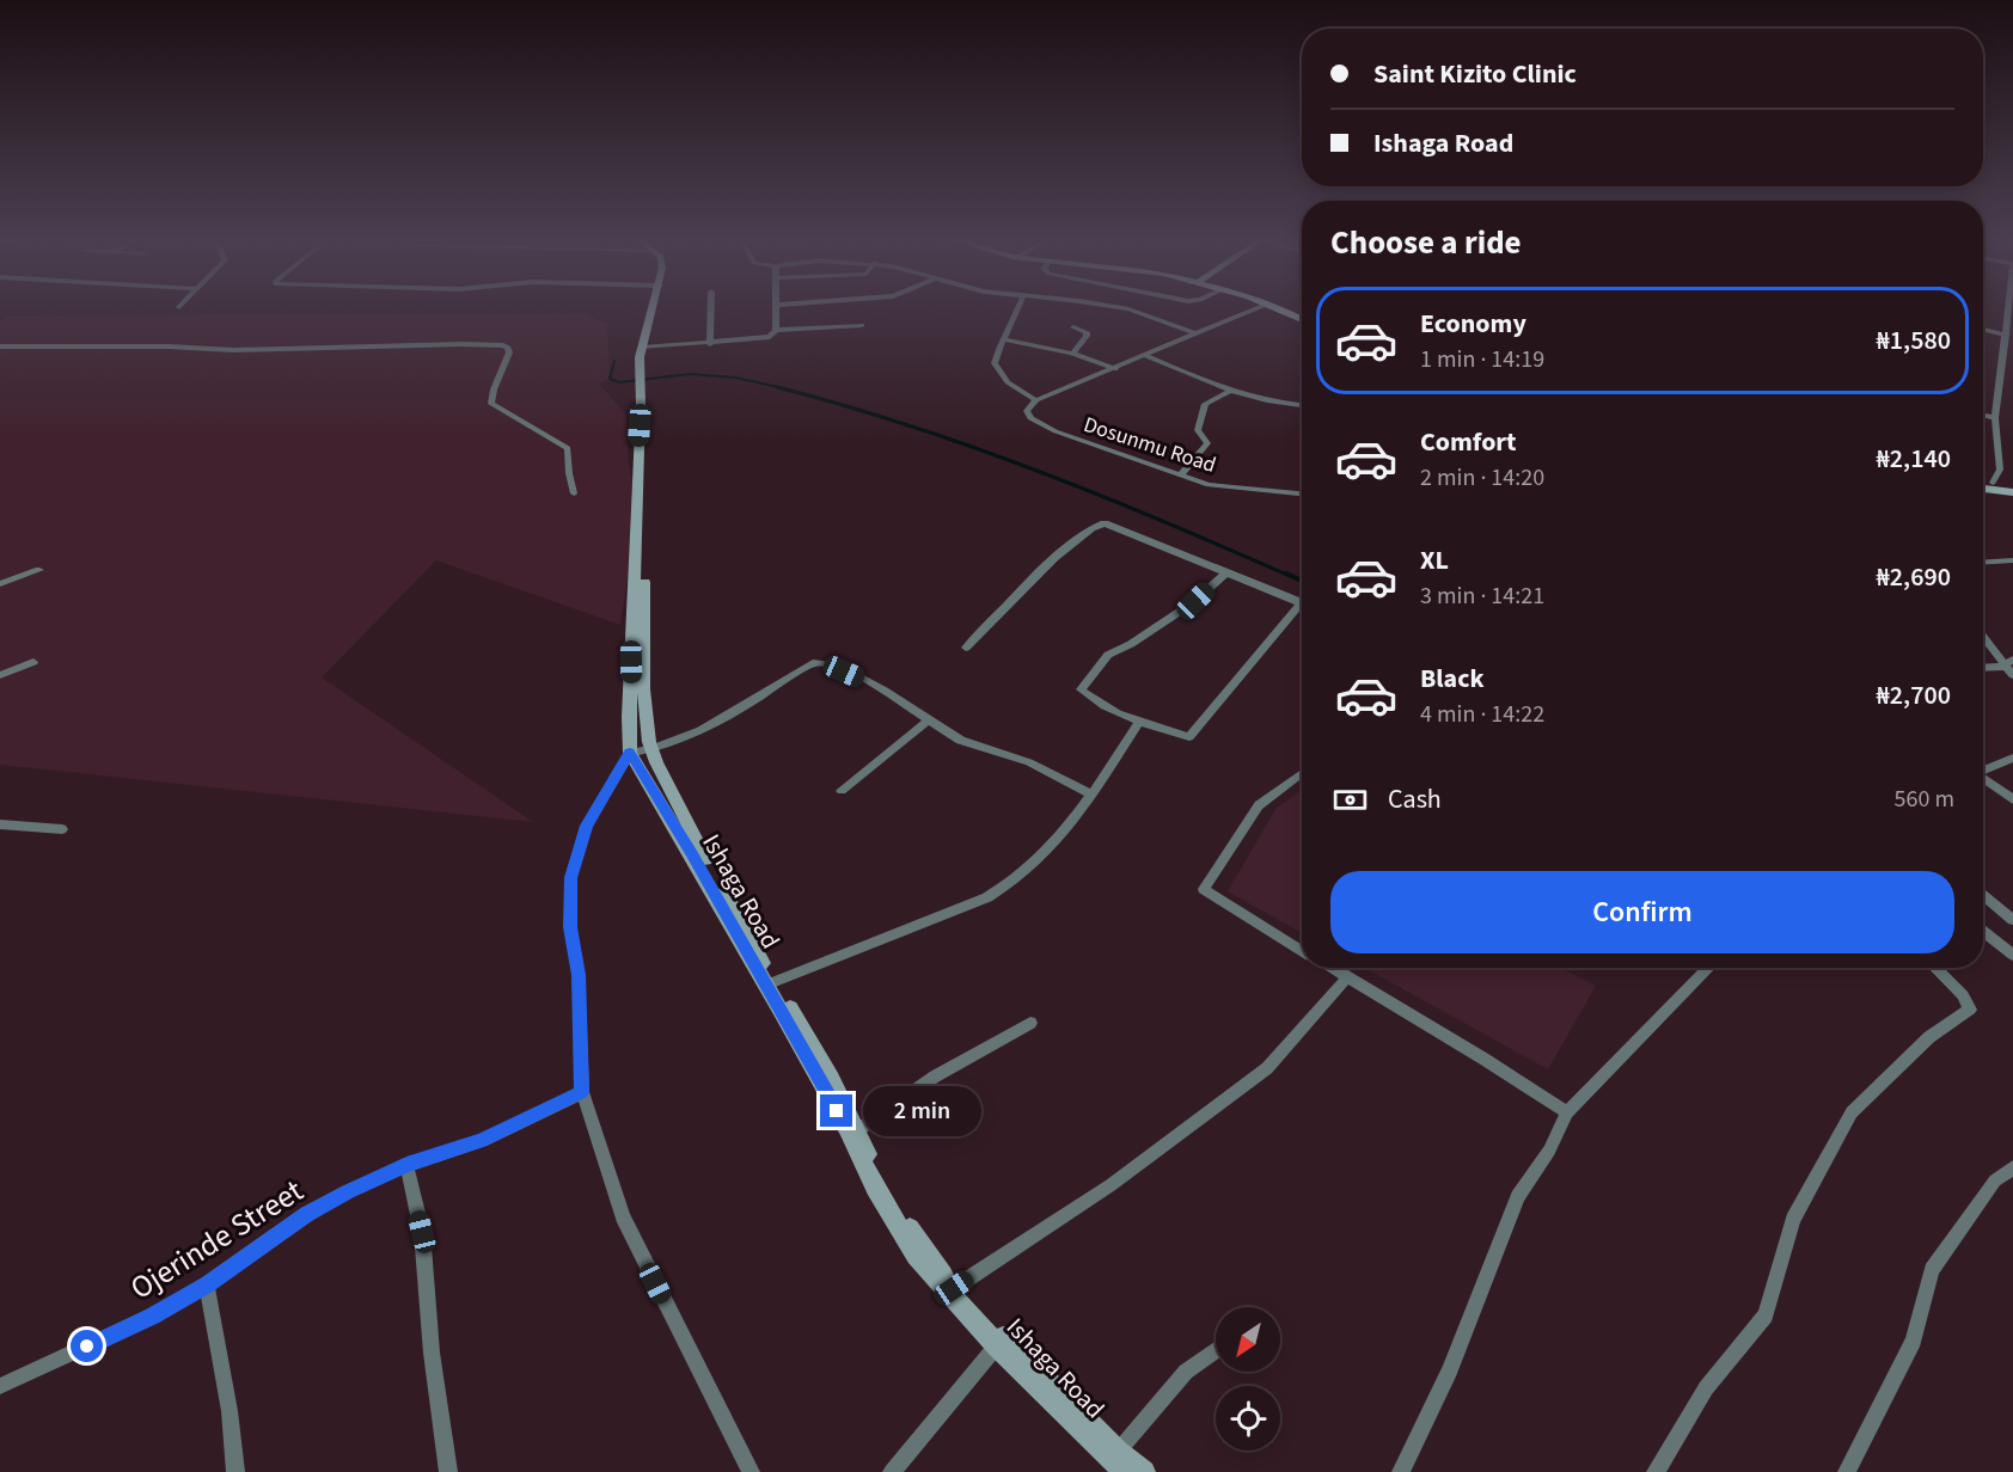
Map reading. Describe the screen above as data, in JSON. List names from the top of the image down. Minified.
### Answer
{"streets":{"main road":["Ishaga Road"],"street":["Dosunmu Road","Ojerinde Street"]},"north":"bottom left","page":{"banner":["Saint Kizito Clinic","Ishaga Road"],"heading":"Choose a ride","list":[{"name":"Economy","note":"1 min · 14:19","value":"₦1,580"},{"name":"Comfort","note":"2 min · 14:20","value":"₦2,140"},{"name":"XL","note":"3 min · 14:21","value":"₦2,690"},{"name":"Black","note":"4 min · 14:22","value":"₦2,700"}],"pay":["Cash","560 m"],"buttons":"Confirm","bubble":"2 min"}}
